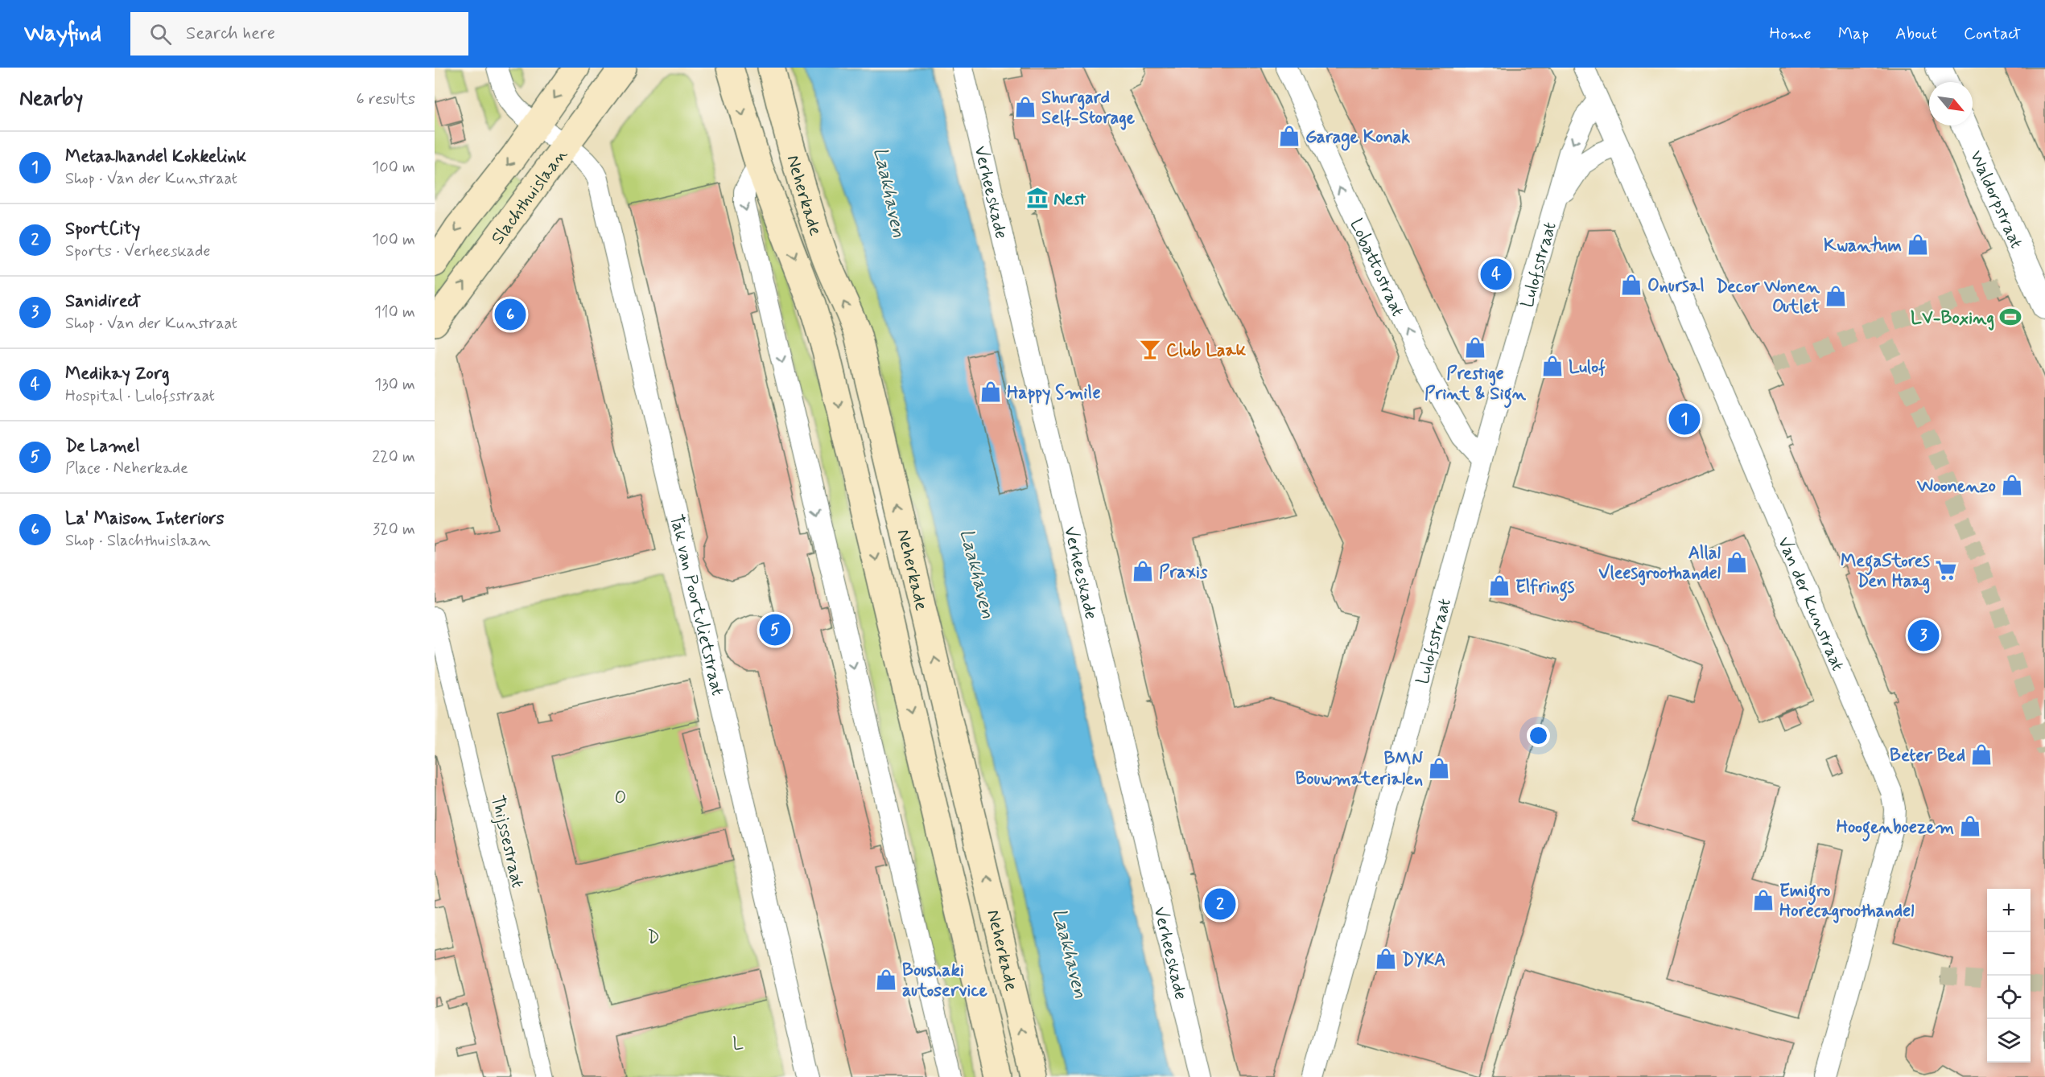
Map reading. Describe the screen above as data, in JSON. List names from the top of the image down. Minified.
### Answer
{"streets":{"main road":["Neherkade","Slachthuislaan"],"street":["Verheeskade","Waldorpstraat","Lulofsstraat","Lobattostraat","Van der Kunstraat","Tak van Poortvlietstraat","Thijssestraat"]},"crossings":[["Slachthuislaan","Tak van Poortvlietstraat"],["Lulofsstraat","Lobattostraat"],["Lulofsstraat","Van der Kunstraat"]],"one_way":["Lobattostraat"],"water":["Laakhaven"],"parks":["O","D","L"],"places":{"shop":["Shurgard Self-Storage","Garage Konak","Kwantum","Onursal","Decor Wonen Outlet","Prestige Print & Sign","Lulof","Happy Smile","Woonenzo","Allal Vleesgroothandel","Praxis","Elfrings","Beter Bed","BMN Bouwmaterialen","Hoogenboezem","Emigro Horecagroothandel","DYKA","Boushaki autoservice"],"museum":["Nest"],"sports":["LV-Boxing"],"bar":["Club Laak"],"supermarket":["MegaStores Den Haag"]},"north":"bottom right","page":{"header":"Wayfind","search":"Search here","nav":["Home","Map","About","Contact"],"heading":["Nearby","6 results"],"list":[{"mark":"1","name":"Metaalhandel Kokkelink","note":"Shop · Van der Kunstraat","value":"100 m"},{"mark":"2","name":"SportCity","note":"Sports · Verheeskade","value":"100 m"},{"mark":"3","name":"Sanidirect","note":"Shop · Van der Kunstraat","value":"110 m"},{"mark":"4","name":"Medikay Zorg","note":"Hospital · Lulofsstraat","value":"130 m"},{"mark":"5","name":"De Lamel","note":"Place · Neherkade","value":"220 m"},{"mark":"6","name":"La' Maison Interiors","note":"Shop · Slachthuislaan","value":"320 m"}],"pins":["4","6","1","5","3","2"],"map_buttons":["+","−"]}}
